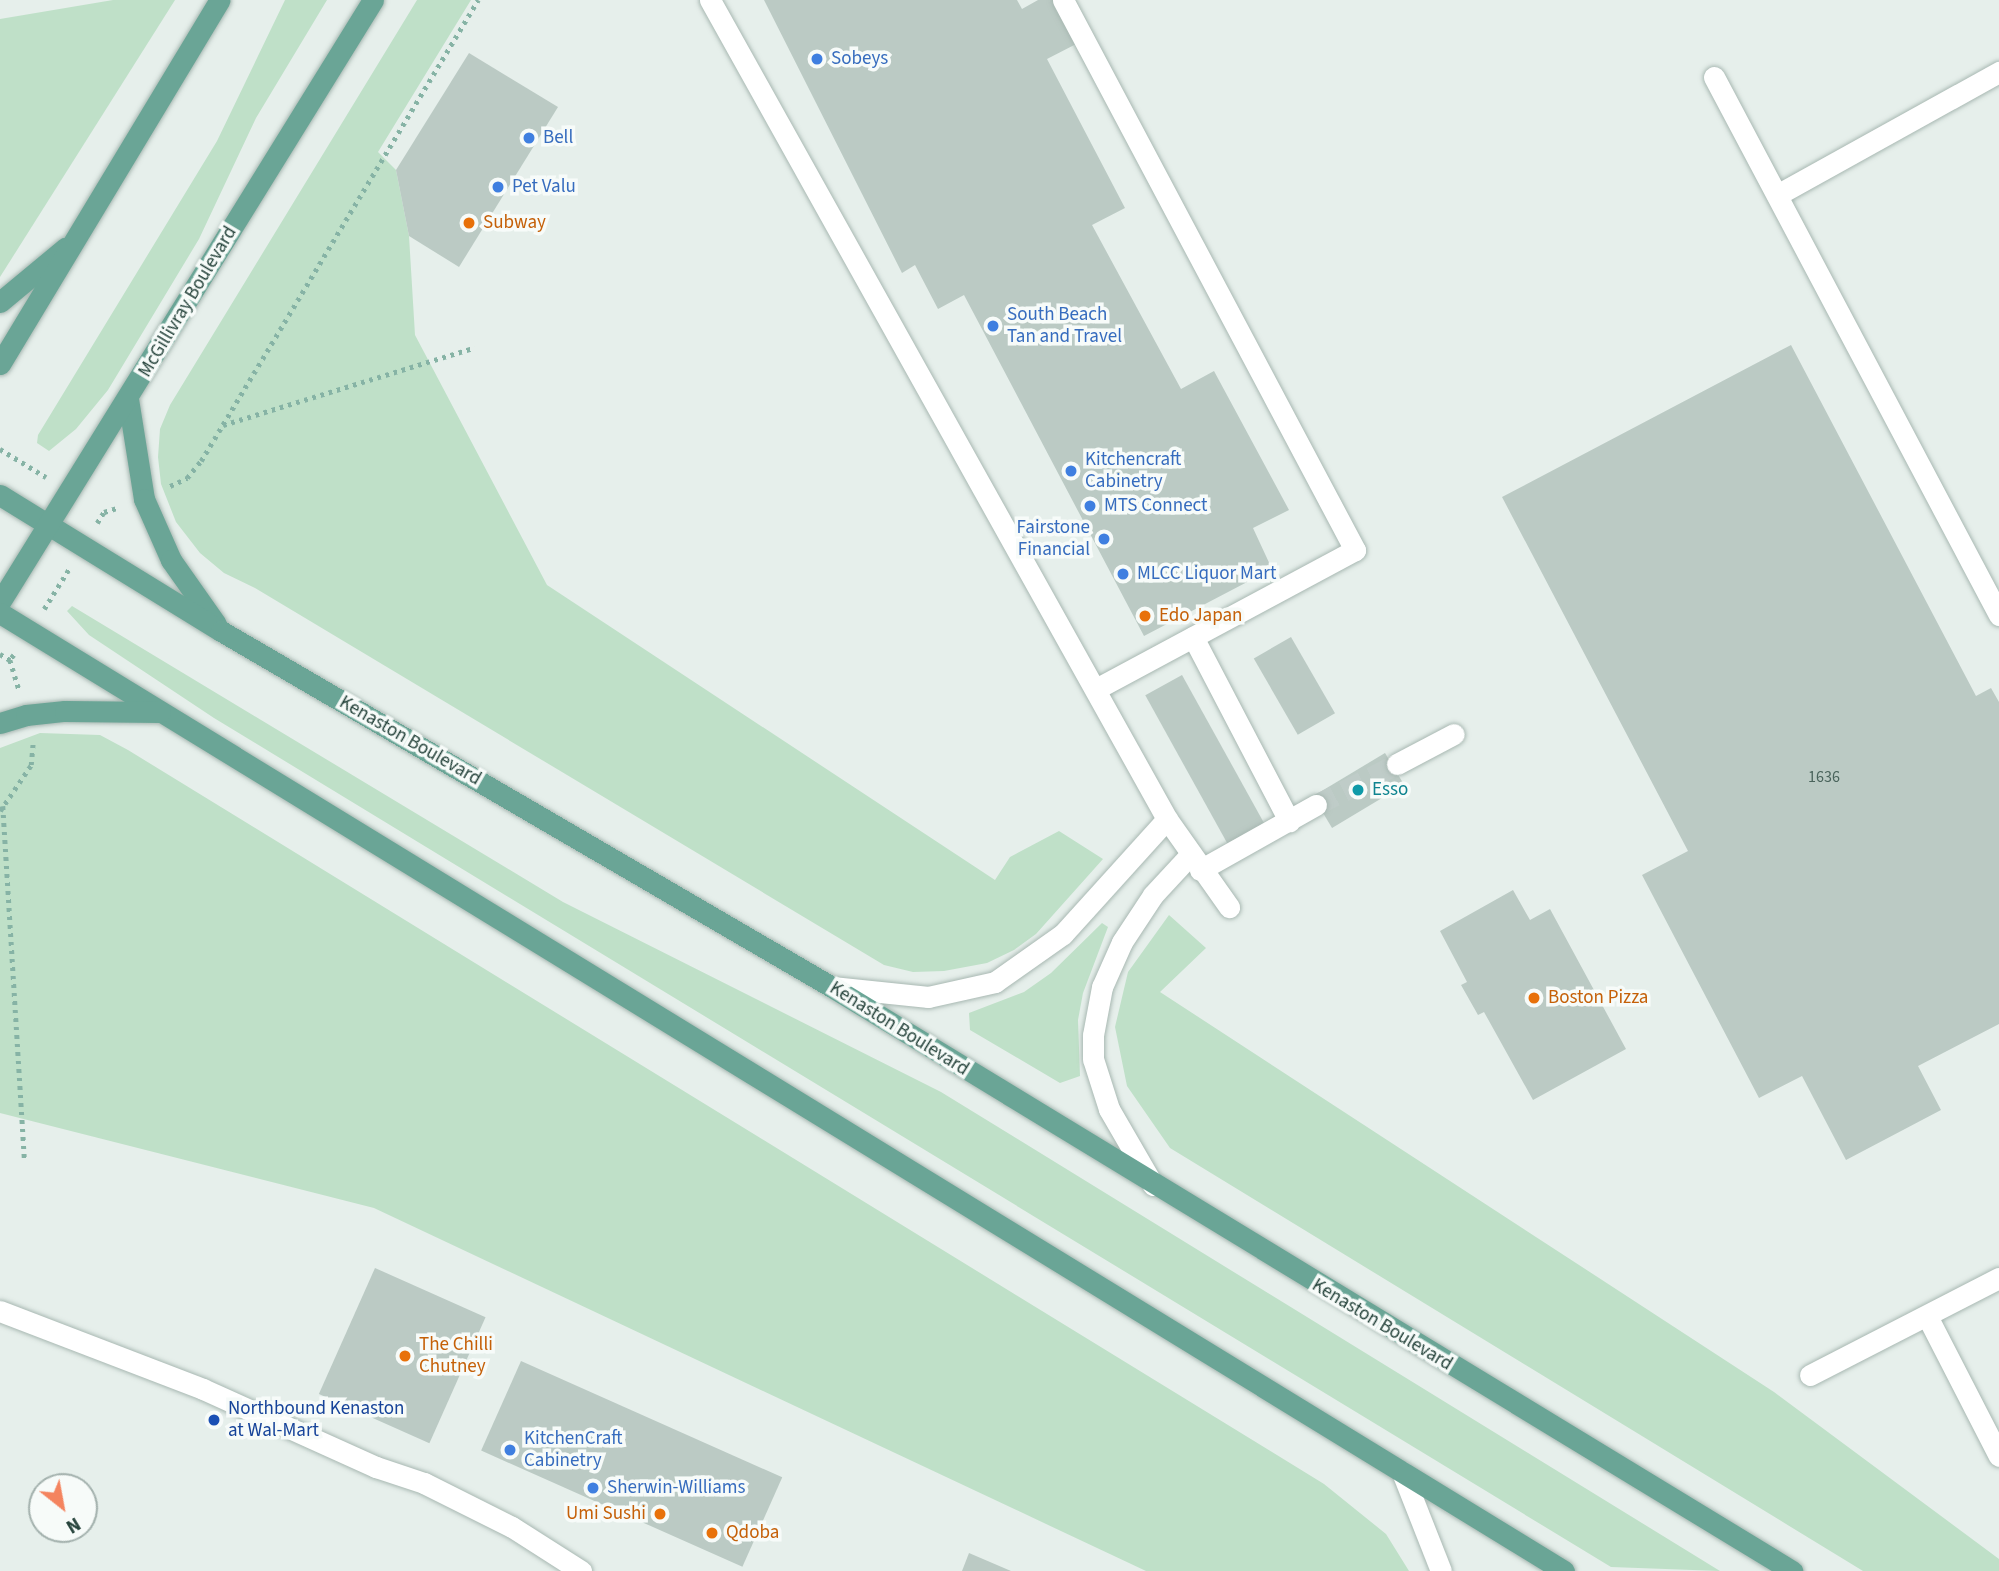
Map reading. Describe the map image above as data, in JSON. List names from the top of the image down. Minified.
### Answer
{"streets":{"main road":["McGillivray Boulevard","Kenaston Boulevard"]},"crossings":[["McGillivray Boulevard","Kenaston Boulevard"]],"places":["Sobeys","Bell","Pet Valu","Subway","South Beach Tan and Travel","Kitchencraft Cabinetry","MTS Connect","Fairstone Financial","MLCC Liquor Mart","Edo Japan","Esso","Boston Pizza","The Chilli Chutney","Northbound Kenaston at Wal-Mart","KitchenCraft Cabinetry","Sherwin-Williams","Umi Sushi","Qdoba"],"house_numbers":["1636"],"north":"bottom right"}
